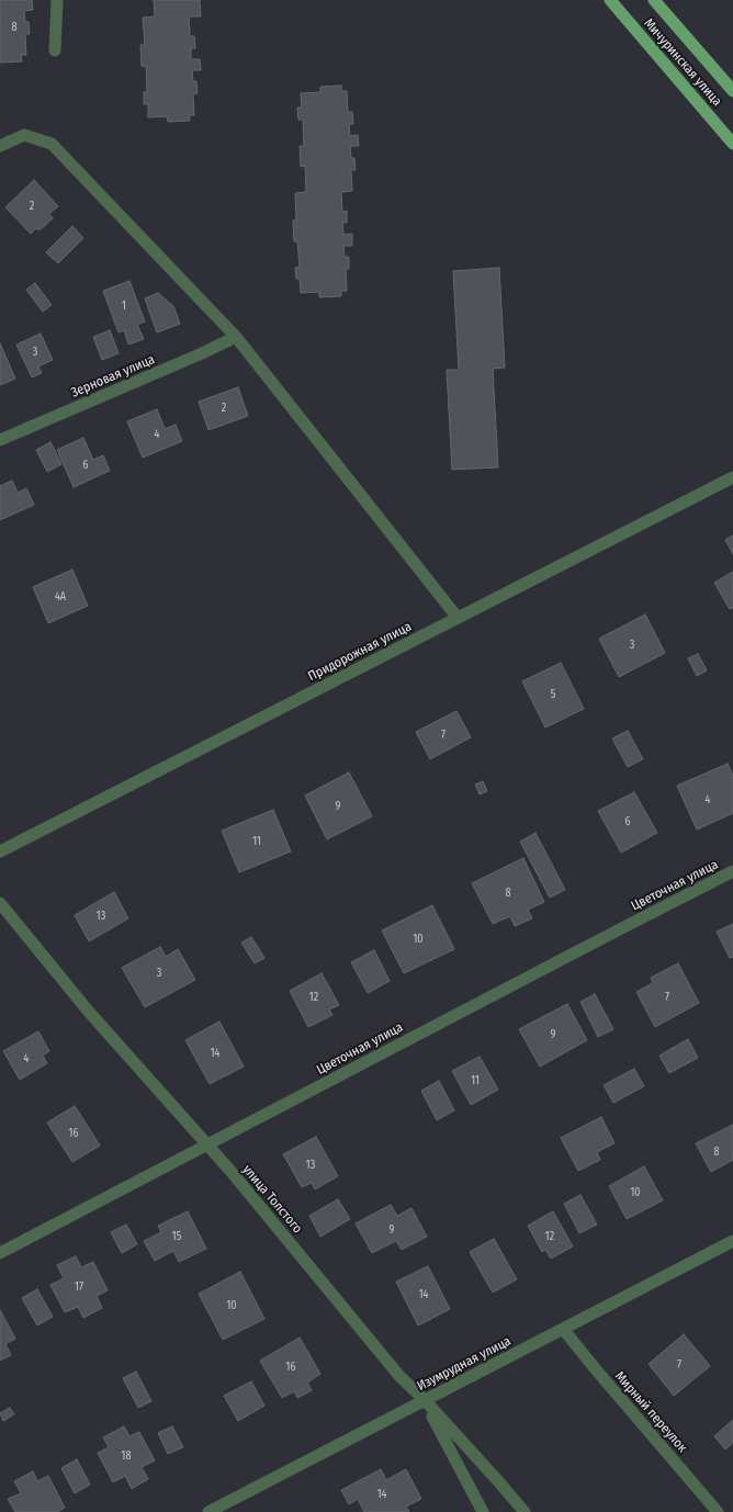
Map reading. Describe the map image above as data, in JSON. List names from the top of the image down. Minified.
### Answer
{"streets":{"main road":["Мичуринская улица"],"street":["Зерновая улица","Придорожная улица","Цветочная улица","улица Толстого","Изумрудная улица","Мирный переулок"]},"crossings":[["Цветочная улица","улица Толстого"],["улица Толстого","Изумрудная улица"],["Изумрудная улица","Мирный переулок"]],"house_numbers":["8","2","1","3","2","4","6","4А","3","5","7","4","9","6","11","8","13","10","3","12","7","9","14","4","11","16","8","13","10","9","15","12","17","14","10","7","16","18","14"]}
